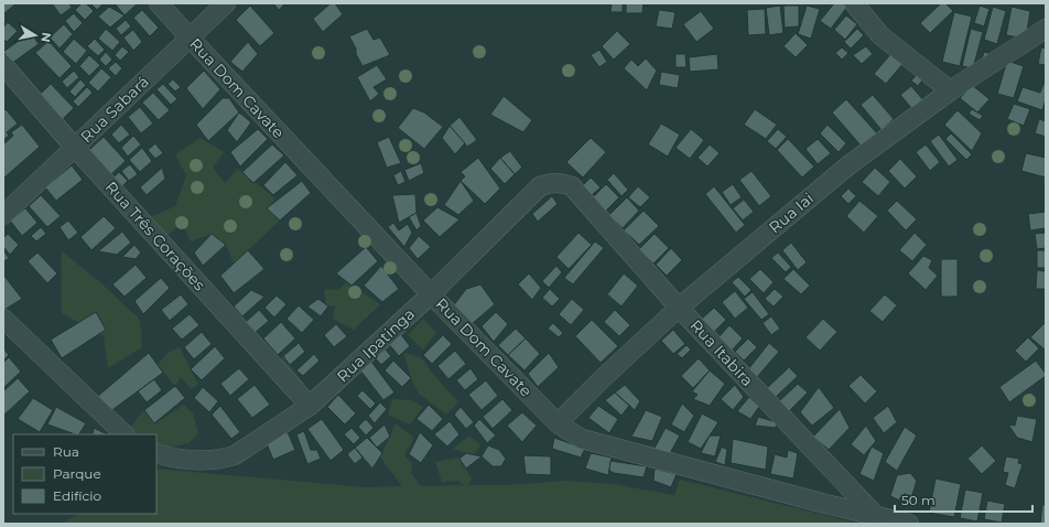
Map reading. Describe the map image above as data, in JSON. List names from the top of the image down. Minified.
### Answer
{"streets":{"street":["Rua Dom Cavate","Rua Sabará","Rua Iai","Rua Três Corações","Rua Ipatinga","Rua Itabira"]},"crossings":[["Rua Dom Cavate","Rua Sabará"],["Rua Dom Cavate","Rua Iai"],["Rua Dom Cavate","Rua Ipatinga"],["Rua Dom Cavate","Rua Itabira"],["Rua Sabará","Rua Três Corações"],["Rua Iai","Rua Itabira"],["Rua Três Corações","Rua Ipatinga"],["Rua Ipatinga","Rua Itabira"]],"legend":["Rua","Parque","Edifício"],"scale_bar":"50 m","north":"right"}
